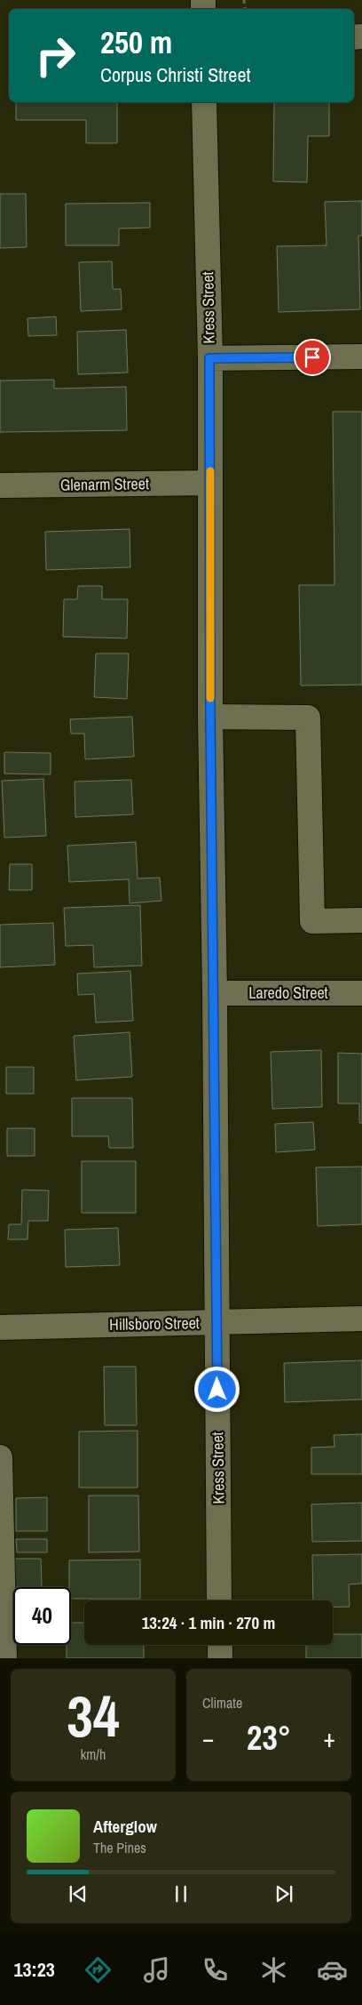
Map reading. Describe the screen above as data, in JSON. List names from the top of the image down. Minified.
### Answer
{"streets":{"street":["Kress Street","Glenarm Street","Laredo Street","Hillsboro Street"]},"crossings":[["Kress Street","Glenarm Street"],["Kress Street","Laredo Street"],["Kress Street","Hillsboro Street"]],"page":{"turn":["250 m","Corpus Christi Street"],"limit":"40","trip":"13:24 · 1 min · 270 m","tile":[["34","km/h"],"Climate"],"heat":["−","23°","+"],"song":["Afterglow","The Pines"],"tabs":"13:23"}}
